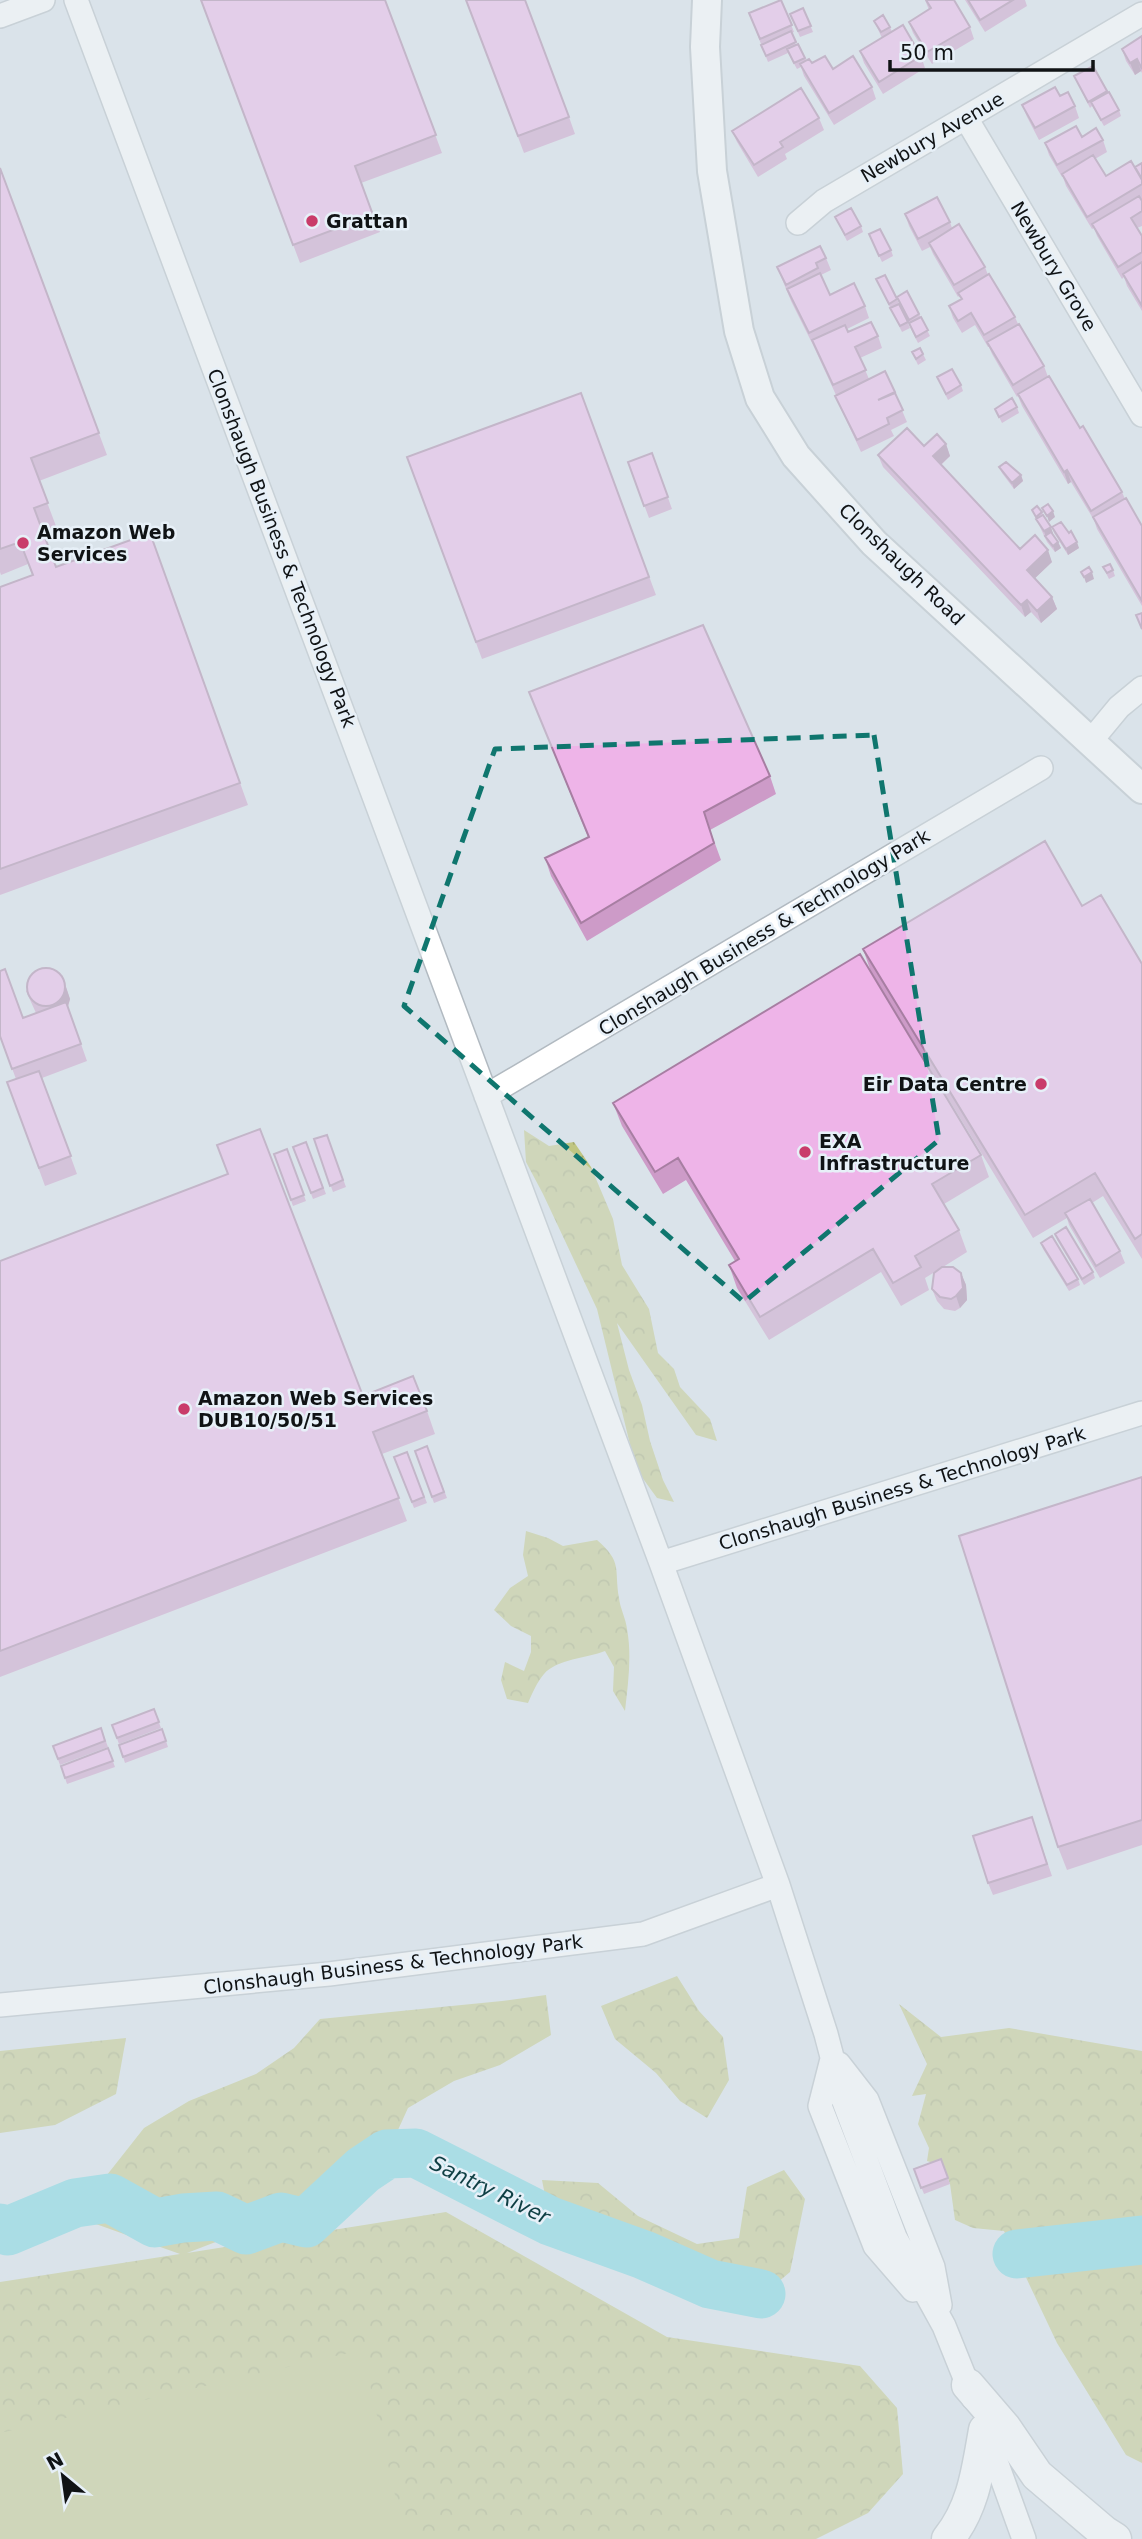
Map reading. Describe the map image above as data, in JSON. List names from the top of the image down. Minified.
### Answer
{"streets":{"street":["Newbury Avenue","Newbury Grove","Clonshaugh Business & Technology Park","Clonshaugh Road"]},"crossings":[["Newbury Avenue","Newbury Grove"]],"water":["Santry River"],"places":["Grattan","Amazon Web Services","Eir Data Centre","EXA Infrastructure","Amazon Web Services DUB10/50/51"],"scale_bar":"50 m","north":"top left"}
